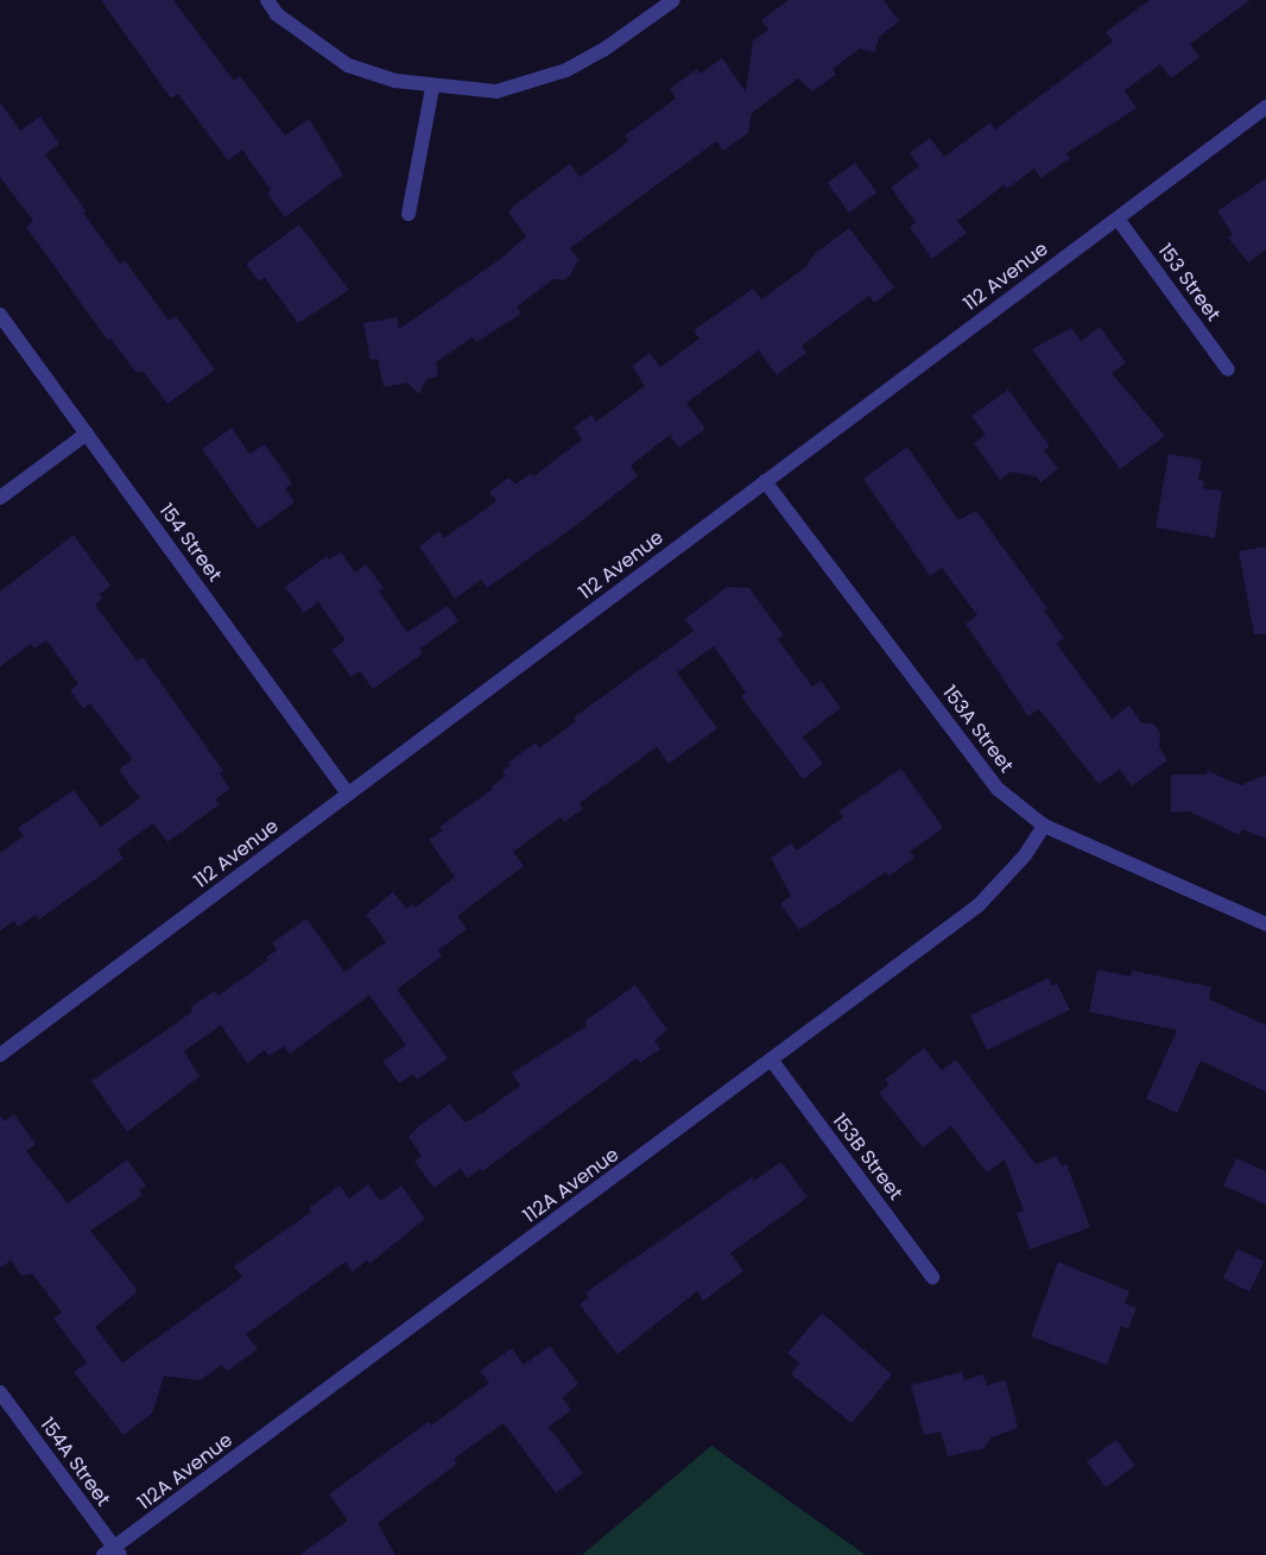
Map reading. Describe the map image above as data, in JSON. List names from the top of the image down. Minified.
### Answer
{"streets":{"street":["112 Avenue","153 Street","154 Street","153A Street","153B Street","112A Avenue","154A Street"]},"crossings":[["112 Avenue","153 Street"],["112 Avenue","154 Street"],["112 Avenue","153A Street"],["153A Street","112A Avenue"],["153B Street","112A Avenue"],["112A Avenue","154A Street"]]}
